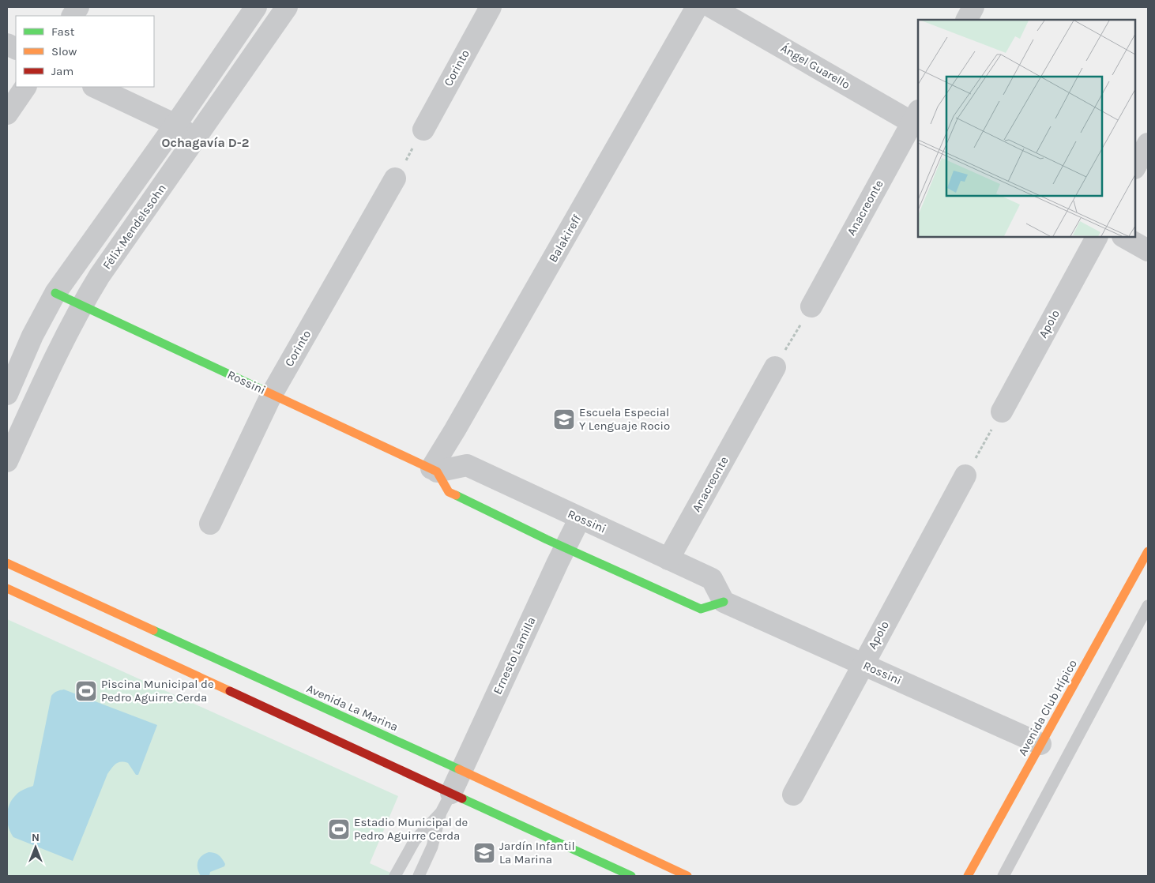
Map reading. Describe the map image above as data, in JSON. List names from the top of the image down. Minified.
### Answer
{"streets":{"street":["Ángel Guarello","Corinto","Anacreonte","Félix Mendelssohn","Balakireff","Apolo","Rossini","Ernesto Lamilla","Avenida La Marina","Avenida Club Hípico"]},"crossings":[["Ángel Guarello","Anacreonte"],["Corinto","Rossini"],["Anacreonte","Rossini"],["Félix Mendelssohn","Rossini"],["Balakireff","Rossini"],["Apolo","Rossini"],["Rossini","Ernesto Lamilla"],["Rossini","Avenida Club Hípico"],["Ernesto Lamilla","Avenida La Marina"]],"districts":["Ochagavía D-2"],"places":{"school or university":["Escuela Especial Y Lenguaje Rocio","Jardín Infantil La Marina"],"sports":["Piscina Municipal de Pedro Aguirre Cerda","Estadio Municipal de Pedro Aguirre Cerda"]},"legend":["Fast","Slow","Jam"],"north":"top"}
